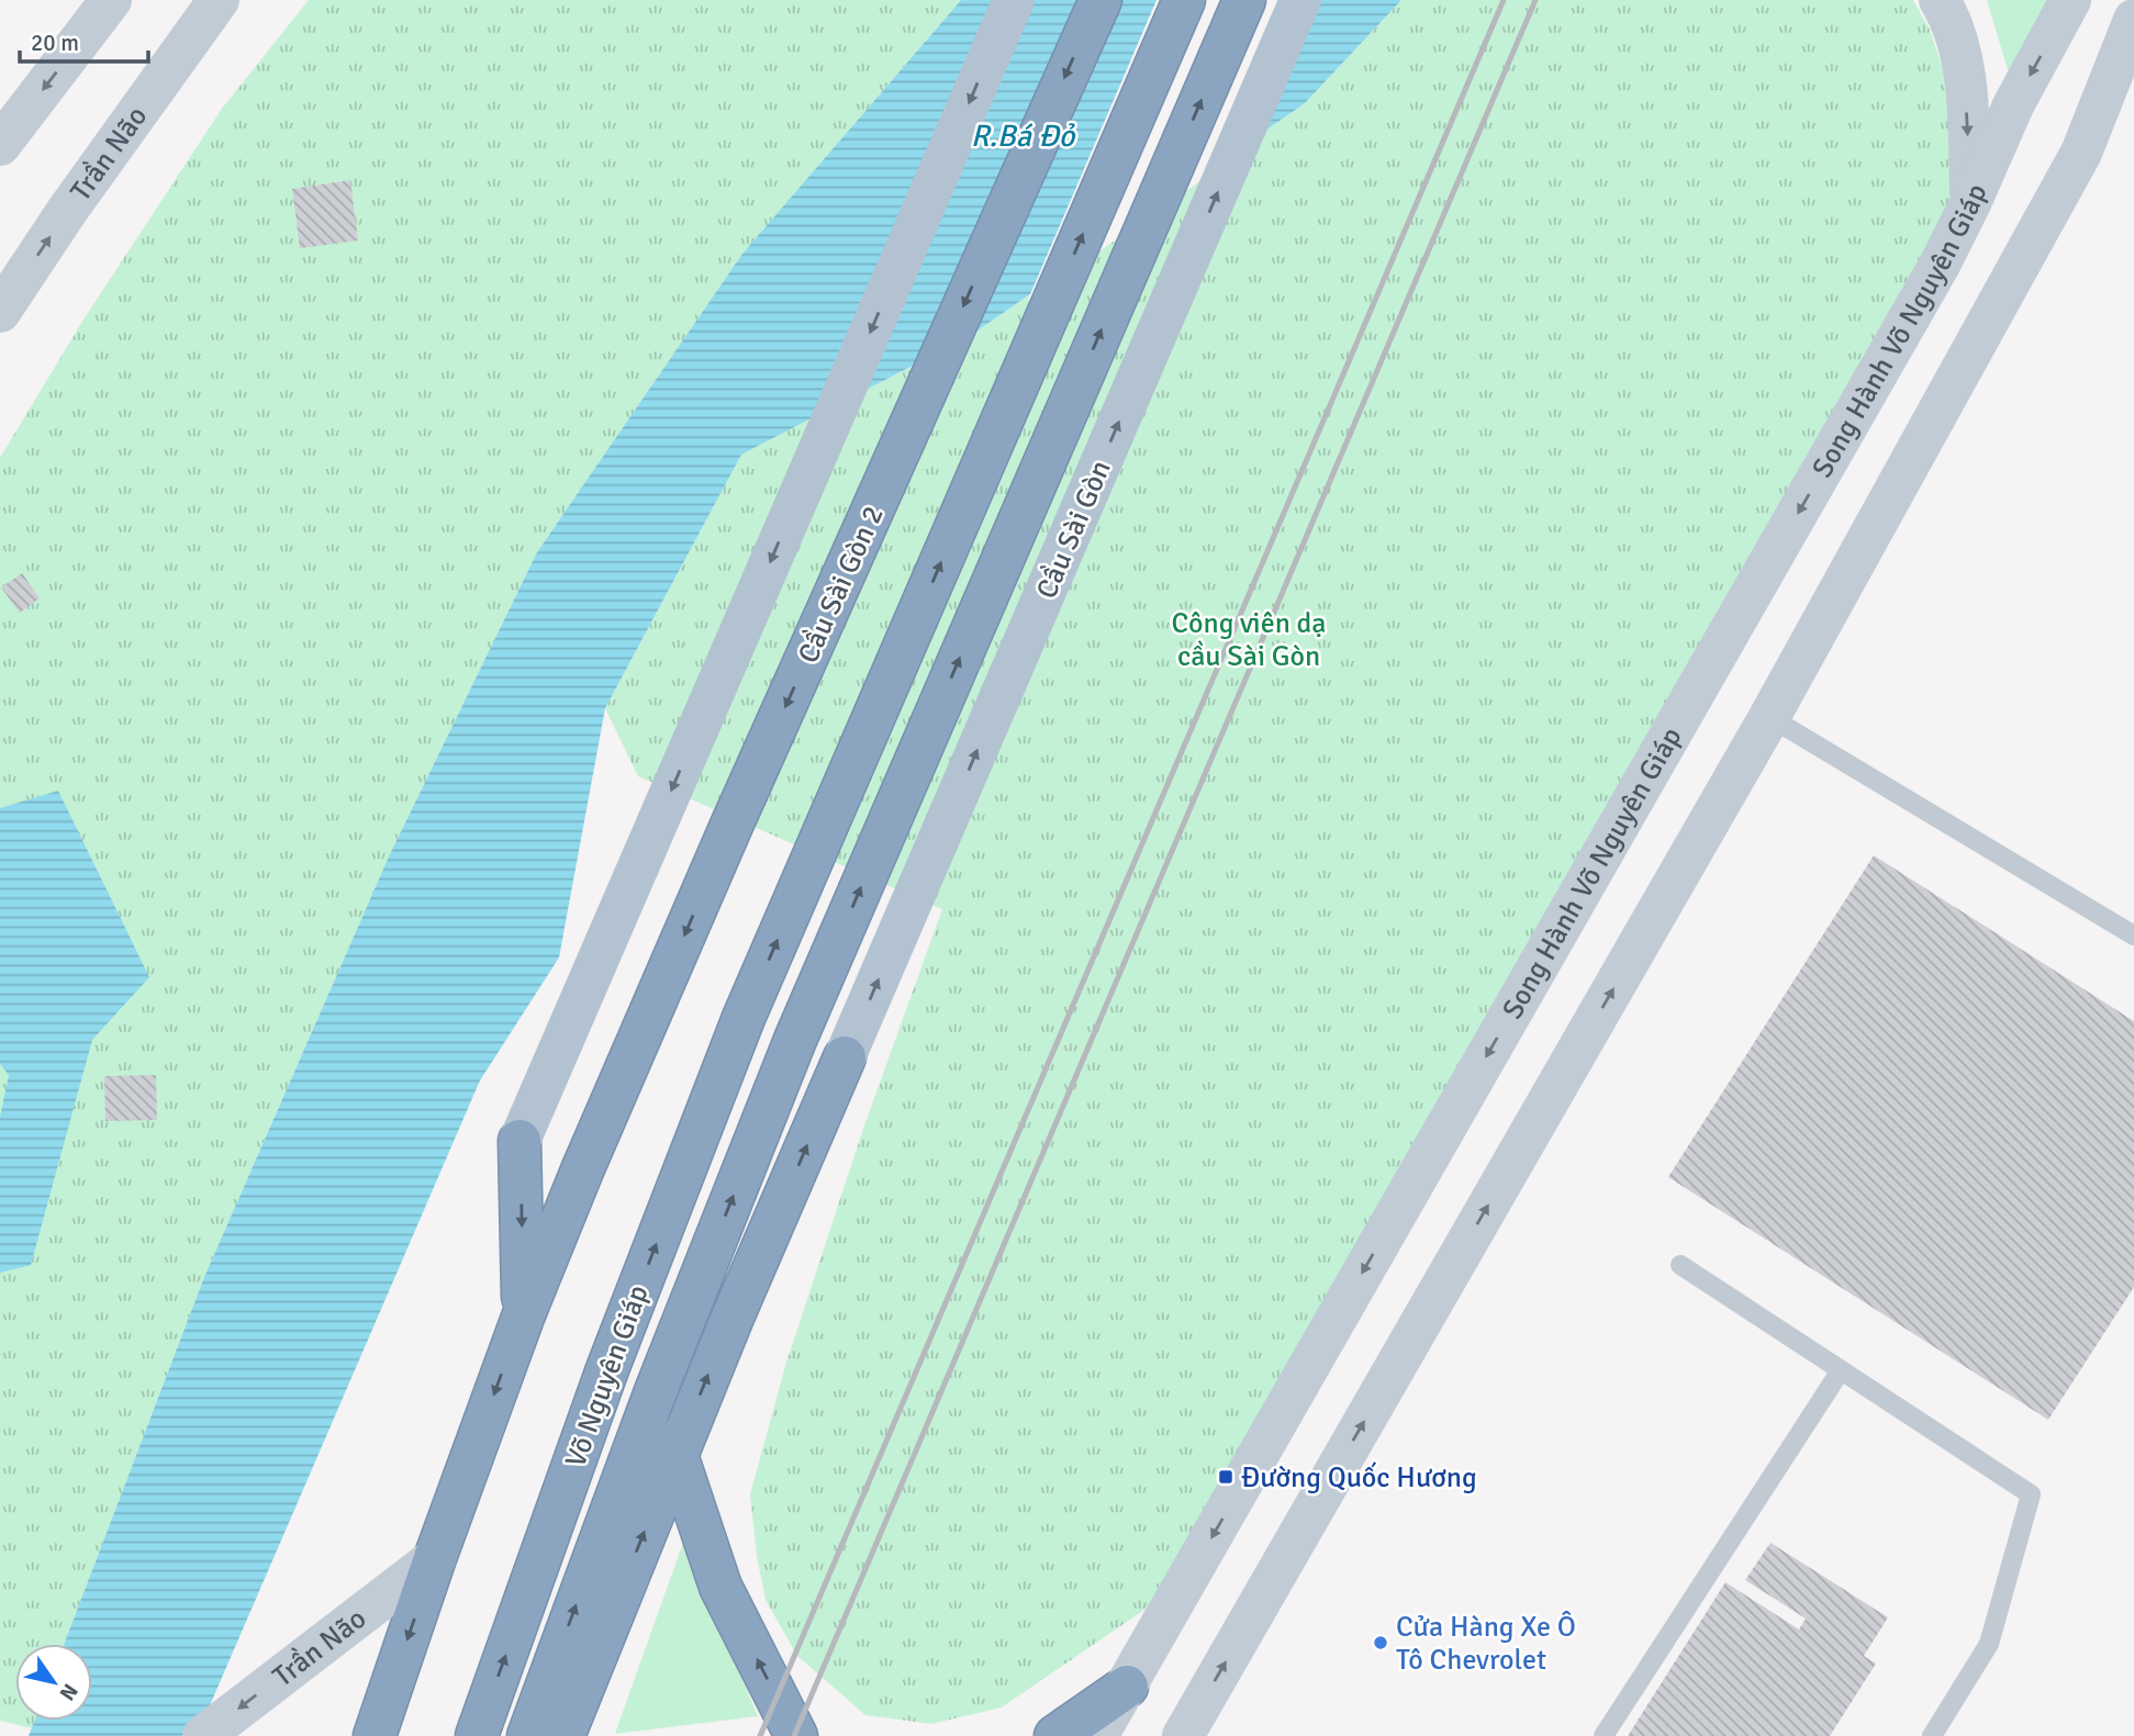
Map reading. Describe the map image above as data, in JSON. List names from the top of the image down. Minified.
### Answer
{"streets":{"highway":["Cầu Sài Gòn","Cầu Sài Gòn 2","Võ Nguyên Giáp"],"main road":["Trần Não","Song Hành Võ Nguyên Giáp"]},"crossings":[["Cầu Sài Gòn","Võ Nguyên Giáp"]],"one_way":["Cầu Sài Gòn"],"water":["R.Bá Đỏ"],"parks":["Công viên dạ cầu Sài Gòn"],"places":{"transit":["Đường Quốc Hương"],"other":["Cửa Hàng Xe Ô Tô Chevrolet"]},"scale_bar":"20 m","north":"bottom right"}
